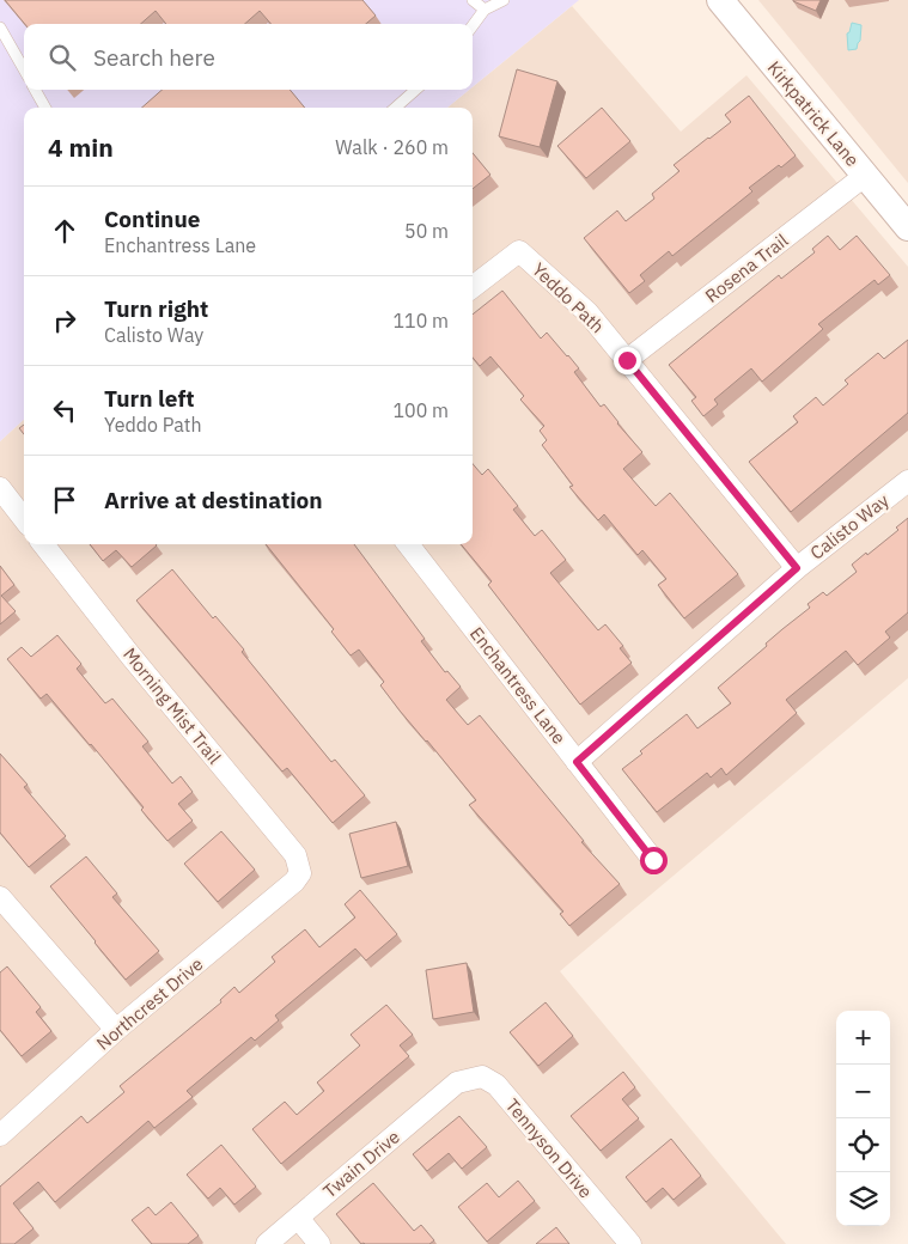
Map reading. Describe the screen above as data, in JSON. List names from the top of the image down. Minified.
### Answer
{"streets":{"street":["Kirkpatrick Lane","Rosena Trail","Yeddo Path","Calisto Way","Enchantress Lane","Morning Mist Trail","Northcrest Drive","Tennyson Drive","Twain Drive"]},"crossings":[["Kirkpatrick Lane","Rosena Trail"],["Rosena Trail","Yeddo Path"],["Yeddo Path","Calisto Way"],["Calisto Way","Enchantress Lane"],["Morning Mist Trail","Northcrest Drive"],["Tennyson Drive","Twain Drive"]],"page":{"search":"Search here","heading":["4 min","Walk · 260 m"],"list":[["Continue","Enchantress Lane","50 m"],["Turn right","Calisto Way","110 m"],["Turn left","Yeddo Path","100 m"],"Arrive at destination"],"map_buttons":["+","−"]}}
